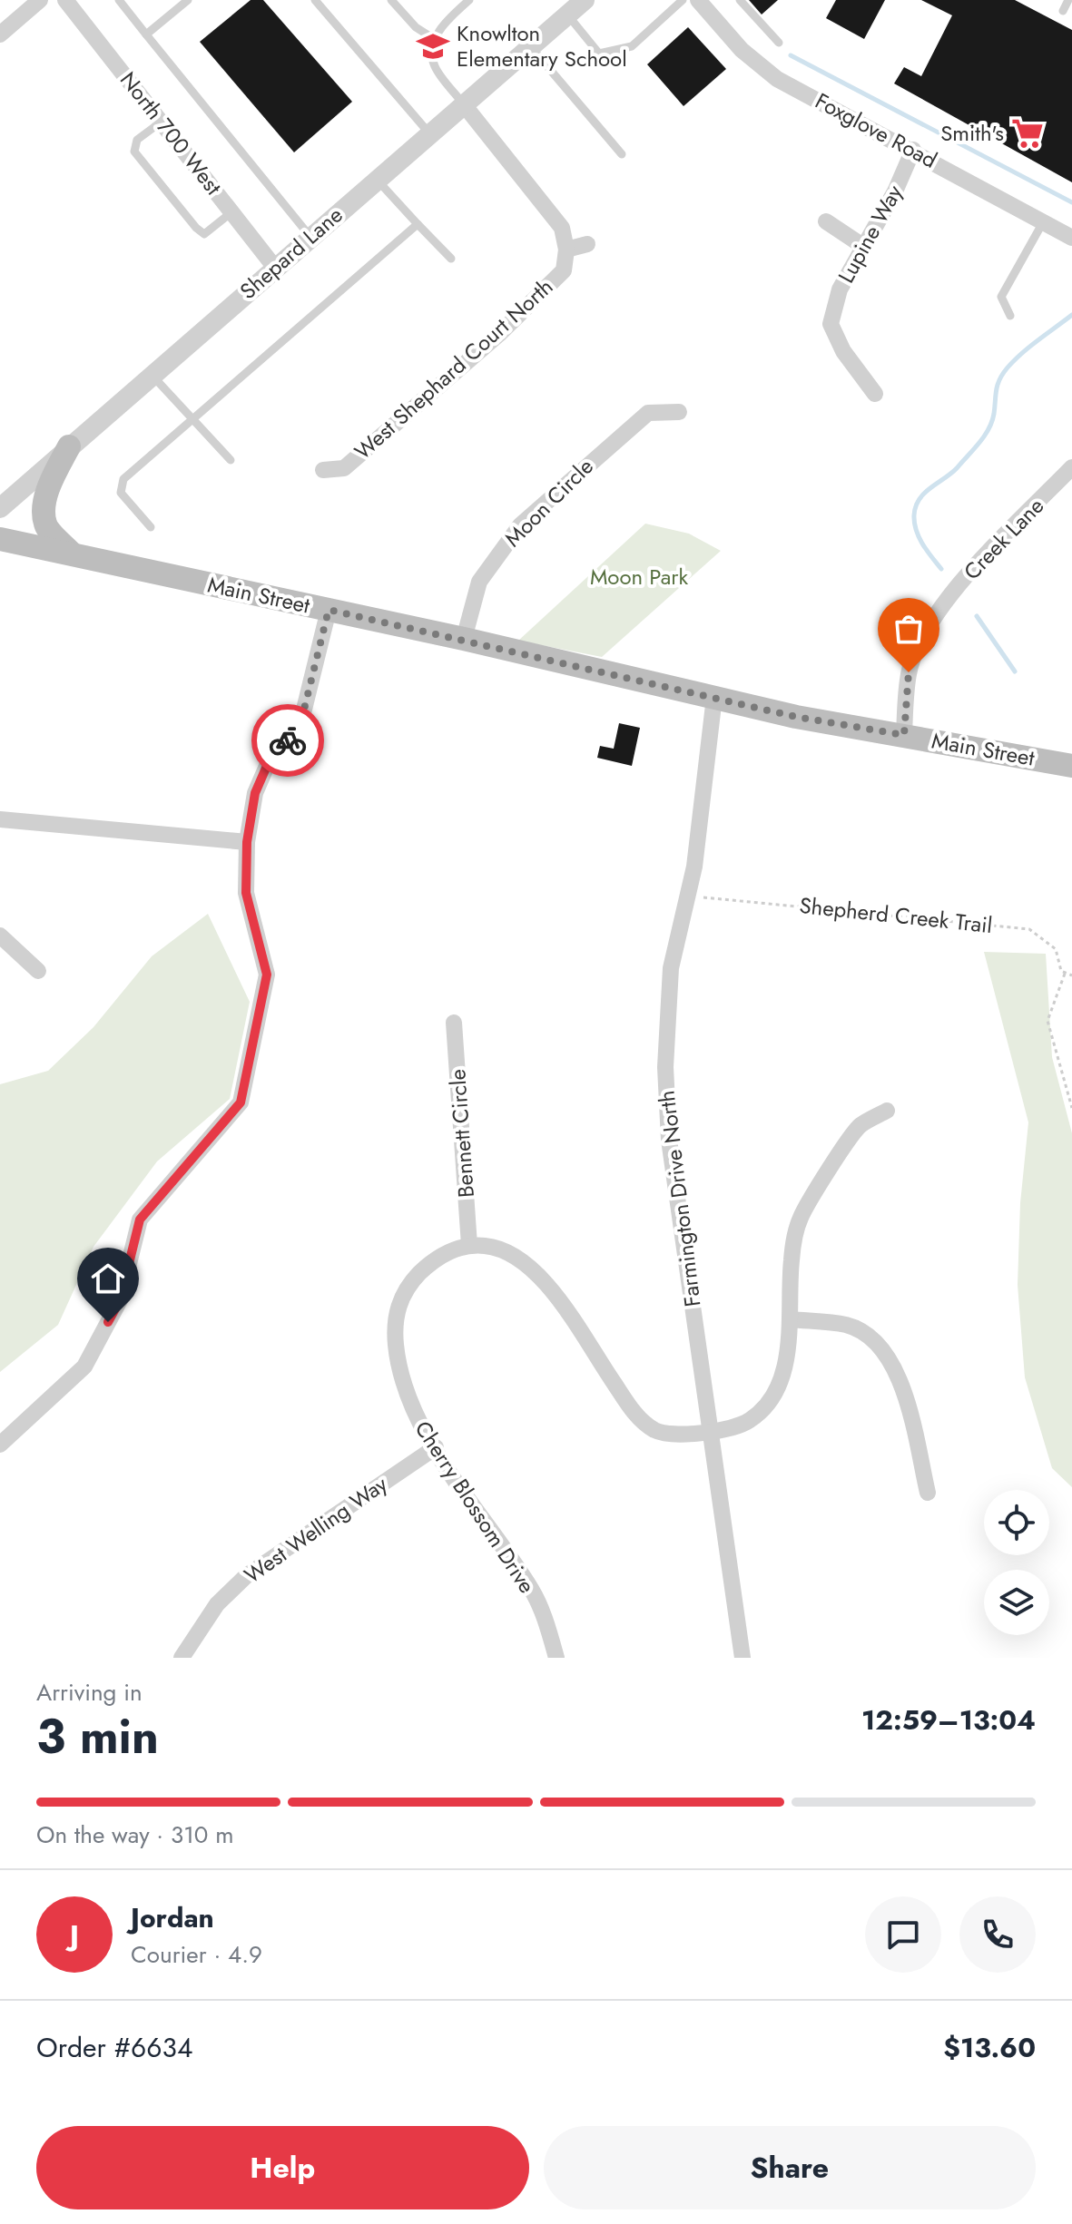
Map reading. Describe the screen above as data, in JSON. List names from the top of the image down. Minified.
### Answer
{"streets":{"main road":["Main Street"],"street":["Foxglove Road","North 700 West","Lupine Way","Shepard Lane","West Shephard Court North","Moon Circle","Creek Lane","Bennett Circle","Farmington Drive North","Cherry Blossom Drive","West Welling Way"],"path":["Shepherd Creek Trail"]},"crossings":[["Foxglove Road","Lupine Way"],["North 700 West","Shepard Lane"],["Moon Circle","Main Street"],["Creek Lane","Main Street"],["Main Street","Farmington Drive North"],["Bennett Circle","Cherry Blossom Drive"],["Farmington Drive North","Cherry Blossom Drive"],["Cherry Blossom Drive","West Welling Way"]],"parks":["Moon Park"],"places":{"school or university":["Knowlton Elementary School"],"supermarket":["Smith's"]},"page":{"heading":["3 min","Arriving in","12:59–13:04"],"panel":["Jordan","Courier · 4.9","Order #6634","$13.60"],"bar":"On the way · 310 m","round":"J","buttons":["Help","Share"]}}
